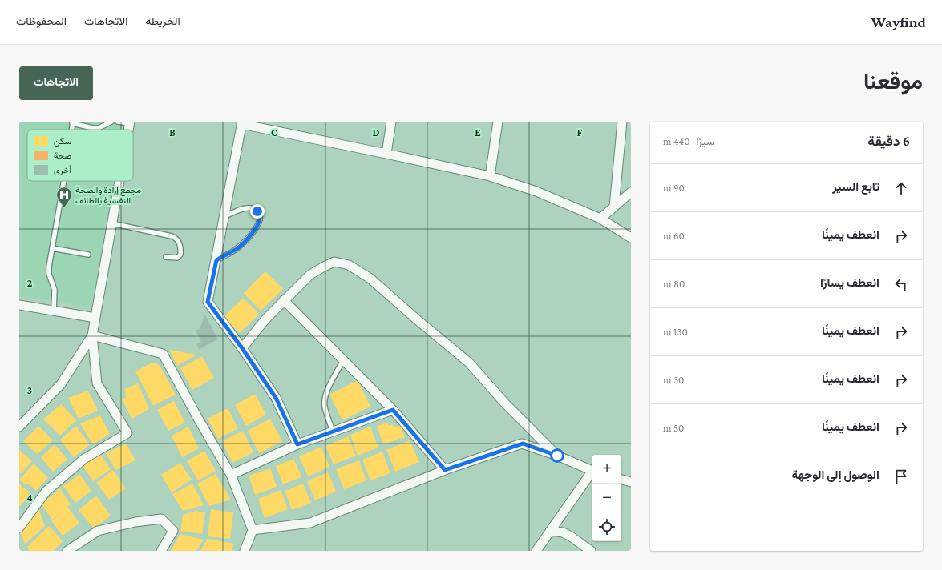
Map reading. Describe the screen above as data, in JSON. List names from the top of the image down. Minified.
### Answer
{"places":{"hospital":["مجمع إرادة والصحة النفسية بالطائف"]},"legend":["سكن","صحة","أخرى"],"page":{"header":"Wayfind","nav":["الخريطة","الاتجاهات","المحفوظات"],"title":"موقعنا","buttons":"الاتجاهات","heading":["6 دقيقة","سيرًا · 440 m"],"list":[["تابع السير","90 m"],["انعطف يمينًا","60 m"],["انعطف يسارًا","80 m"],["انعطف يمينًا","130 m"],["انعطف يمينًا","30 m"],["انعطف يمينًا","50 m"],"الوصول إلى الوجهة"],"map_buttons":["+","−"]},"grid":{"columns":["B","C","D","E","F"],"rows":["2","3","4"]}}
